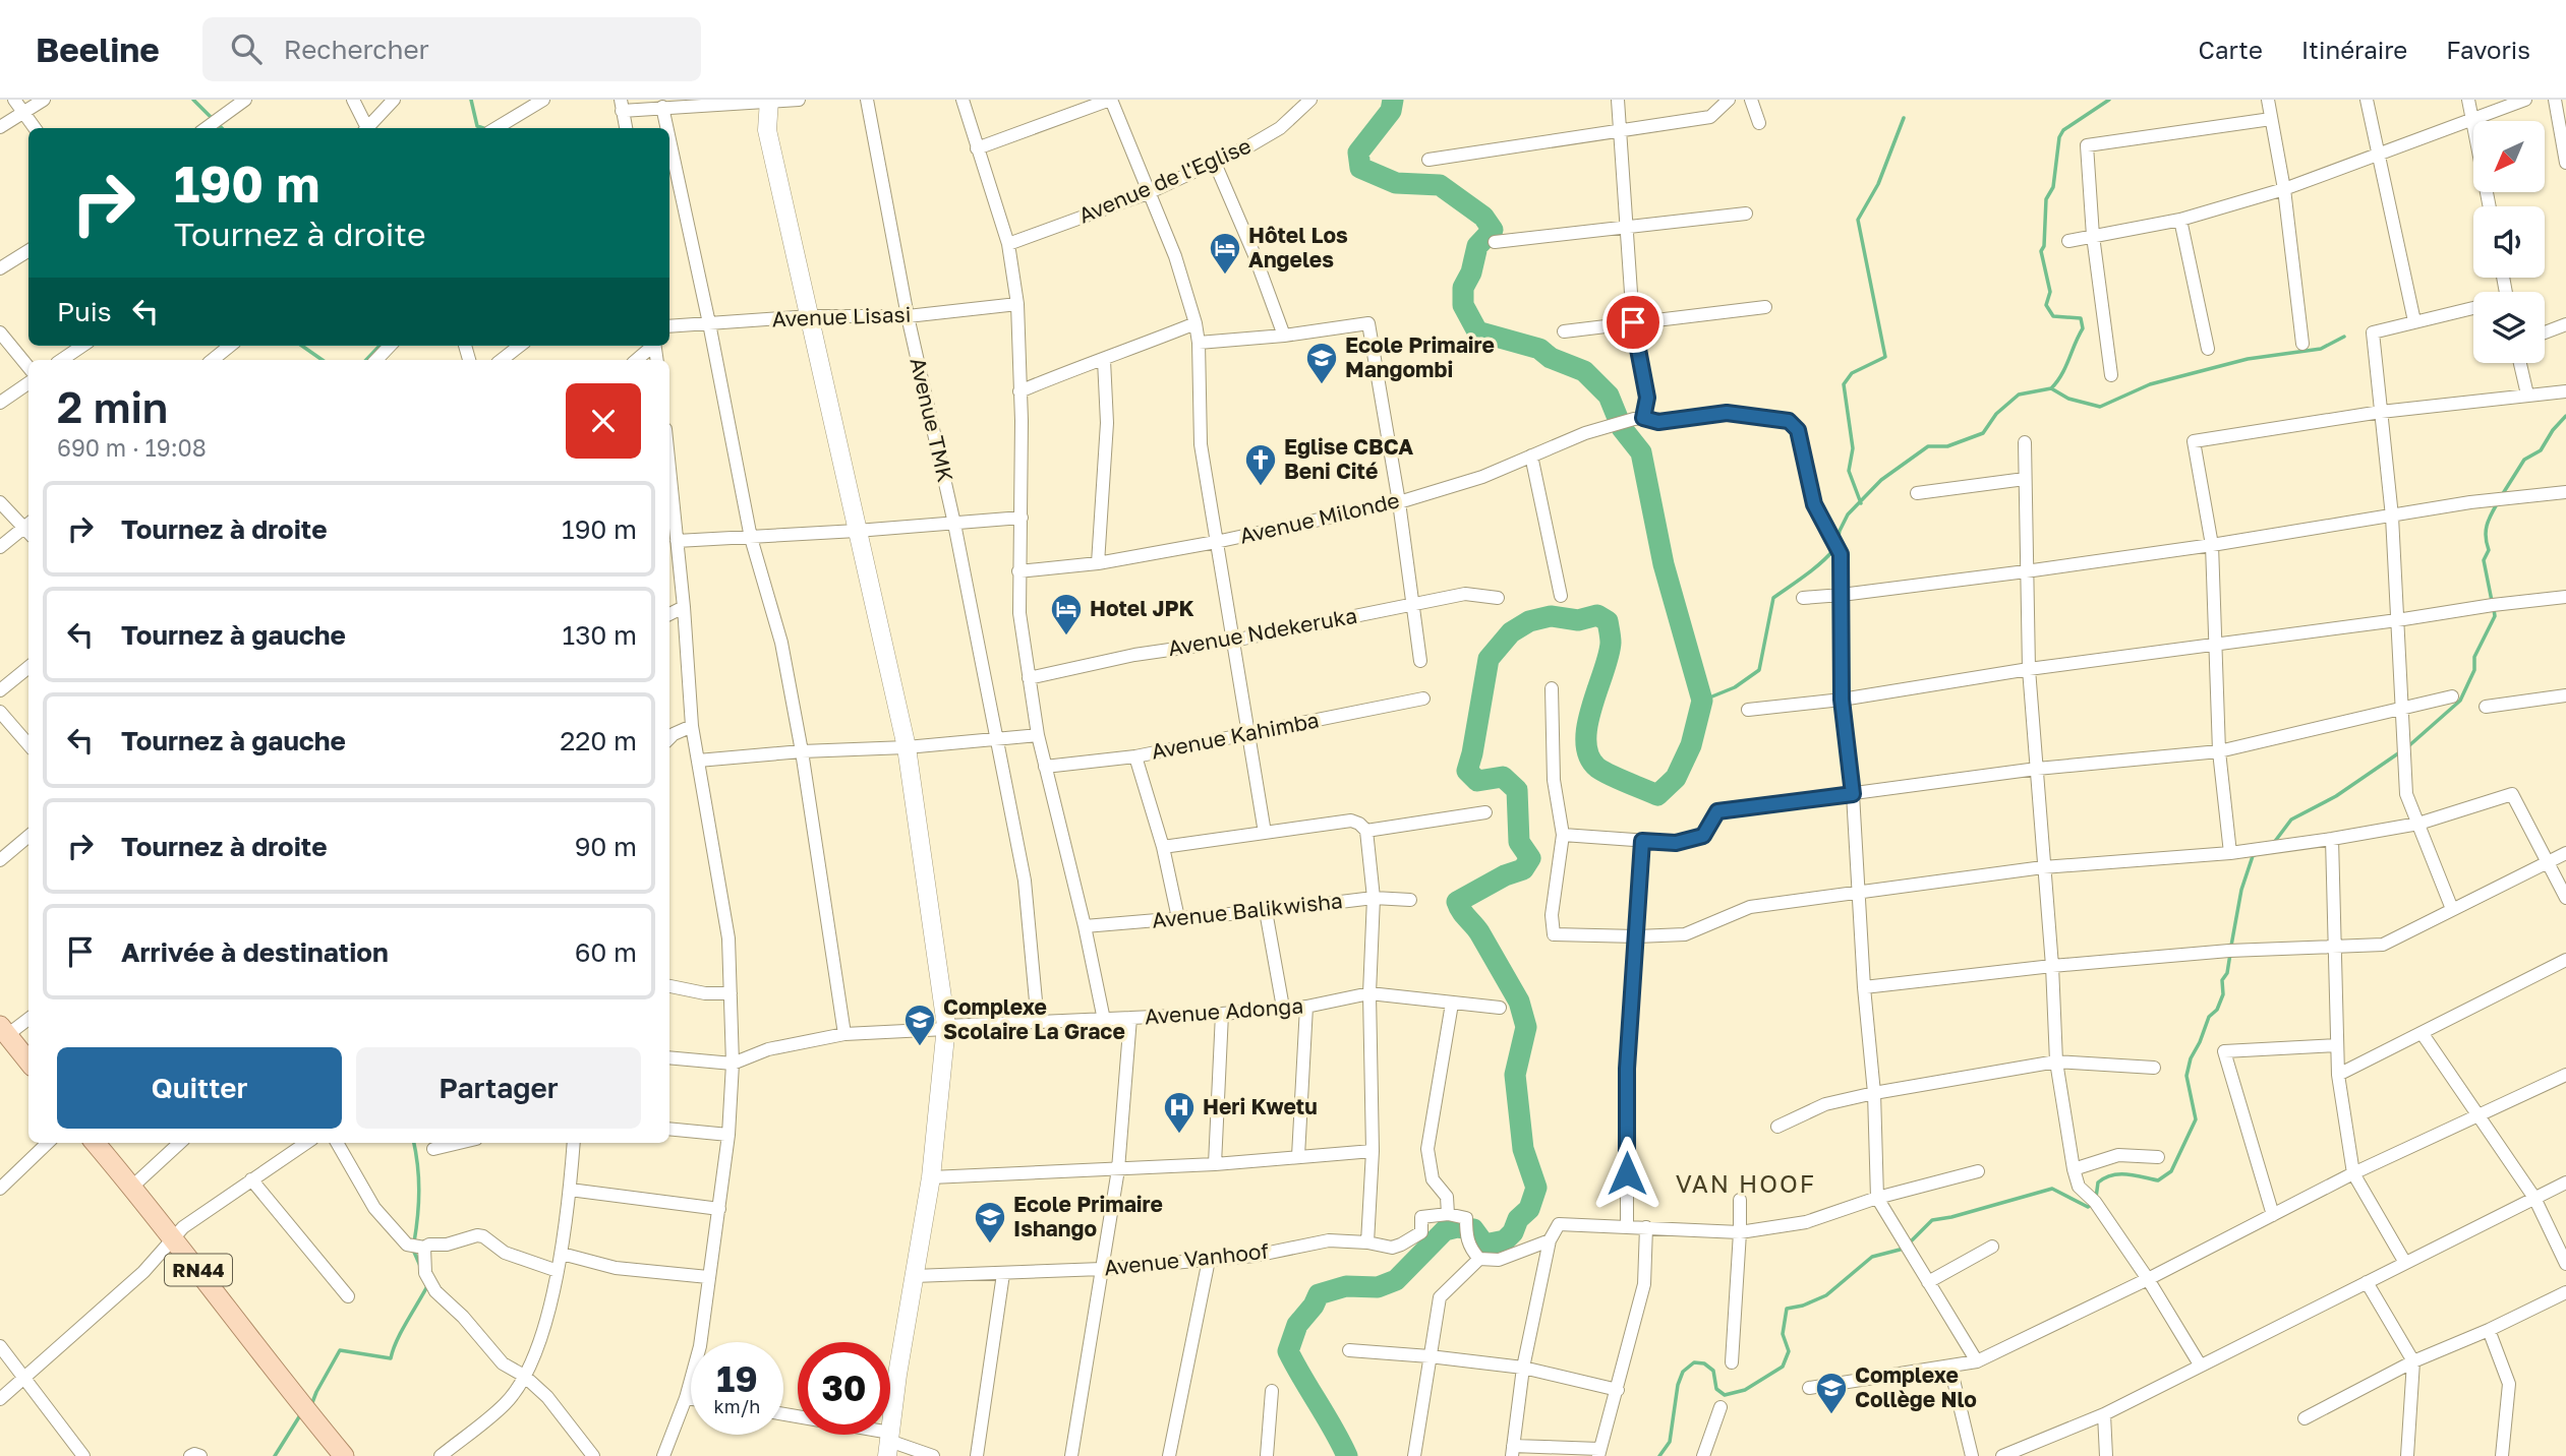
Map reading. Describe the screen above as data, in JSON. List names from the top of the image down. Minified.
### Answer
{"streets":{"main road":["RN44"],"street":["Avenue de l'Eglise","Avenue Lisasi","Avenue TMK","Avenue Milonde","Avenue Ndekeruka","Avenue Kahimba","Avenue Balikwisha","Avenue Adonga","Avenue Vanhoof"]},"crossings":[["Avenue Lisasi","Avenue TMK"],["Avenue TMK","Avenue Adonga"]],"districts":["VAN HOOF"],"places":{"hotel":["Hôtel Los Angeles","Hotel JPK"],"school or university":["Ecole Primaire Mangombi","Complexe Scolaire La Grace","Ecole Primaire Ishango","Complexe Collège Nlo"],"church":["Eglise CBCA Beni Cité"],"hospital":["Heri Kwetu"]},"north":"bottom left","page":{"header":"Beeline","search":"Rechercher","nav":["Carte","Itinéraire","Favoris"],"turn":["190 m","Tournez à droite"],"then":"Puis","heading":["2 min","690 m · 19:08"],"list":[{"name":"Tournez à droite","value":"190 m"},{"name":"Tournez à gauche","value":"130 m"},{"name":"Tournez à gauche","value":"220 m"},{"name":"Tournez à droite","value":"90 m"},{"name":"Arrivée à destination","value":"60 m"}],"buttons":["Quitter","Partager"],"speed":"19 km/h","limit":"30"}}
